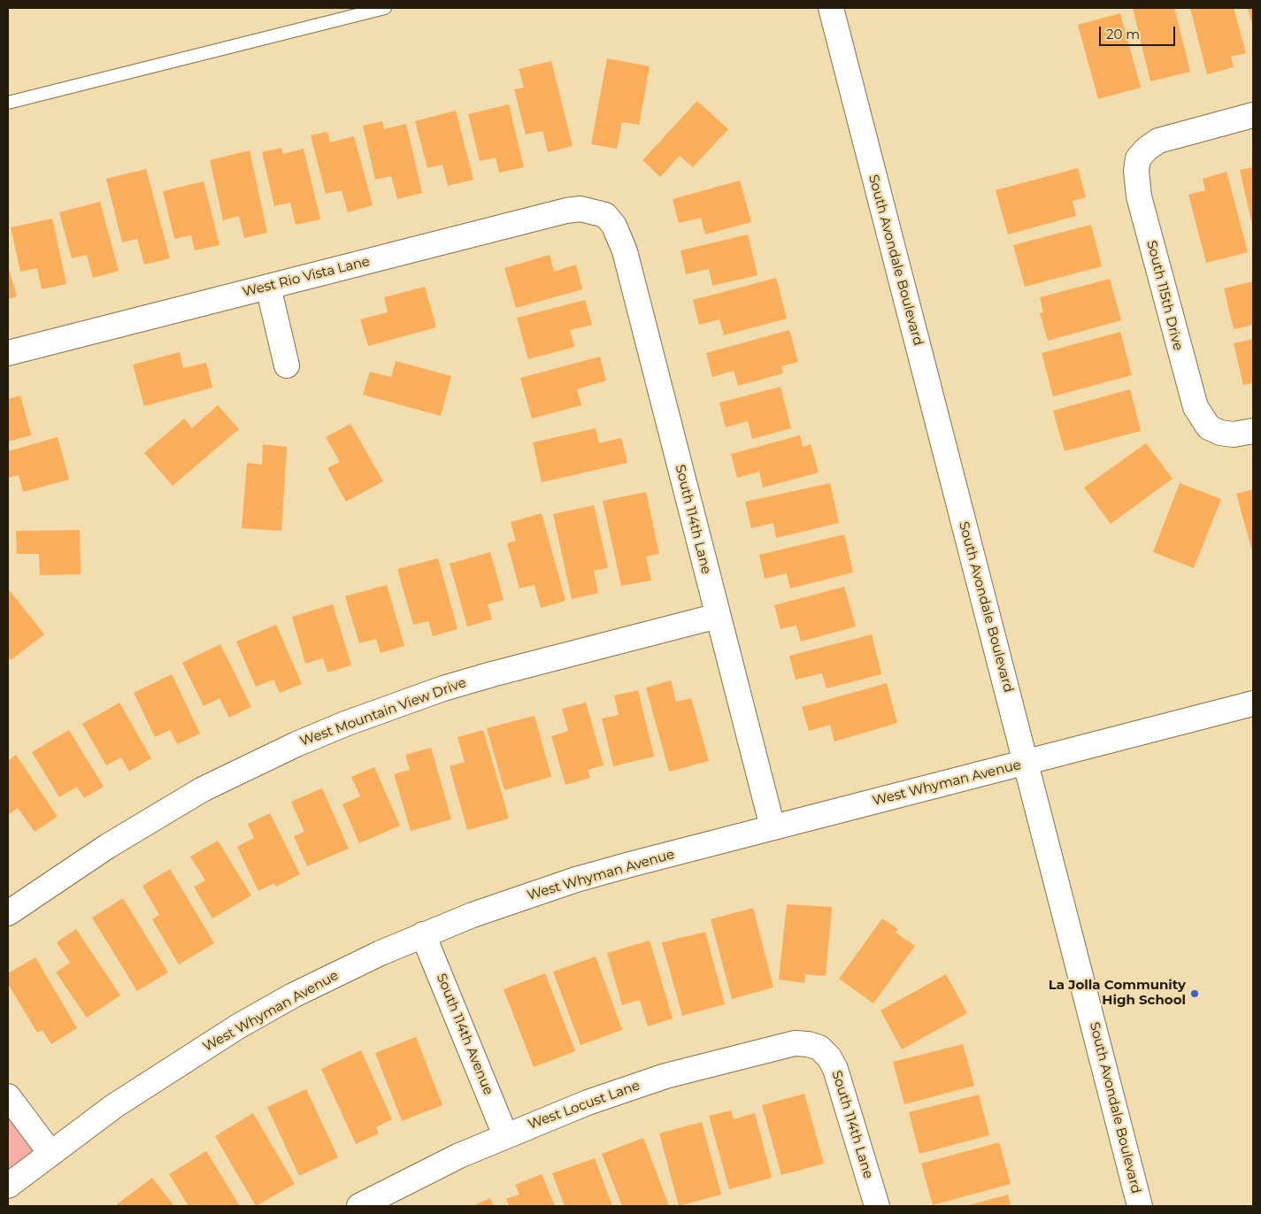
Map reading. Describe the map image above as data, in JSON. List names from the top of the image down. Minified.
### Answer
{"streets":{"street":["South Avondale Boulevard","West Rio Vista Lane","South 115th Drive","South 114th Lane","West Mountain View Drive","West Whyman Avenue","South 114th Avenue","West Locust Lane"]},"crossings":[["South Avondale Boulevard","West Whyman Avenue"],["West Rio Vista Lane","South 114th Lane"],["South 114th Lane","West Mountain View Drive"],["South 114th Lane","West Whyman Avenue"],["South 114th Lane","West Locust Lane"],["West Whyman Avenue","South 114th Avenue"],["South 114th Avenue","West Locust Lane"]],"places":["La Jolla Community High School"],"scale_bar":"20 m"}
